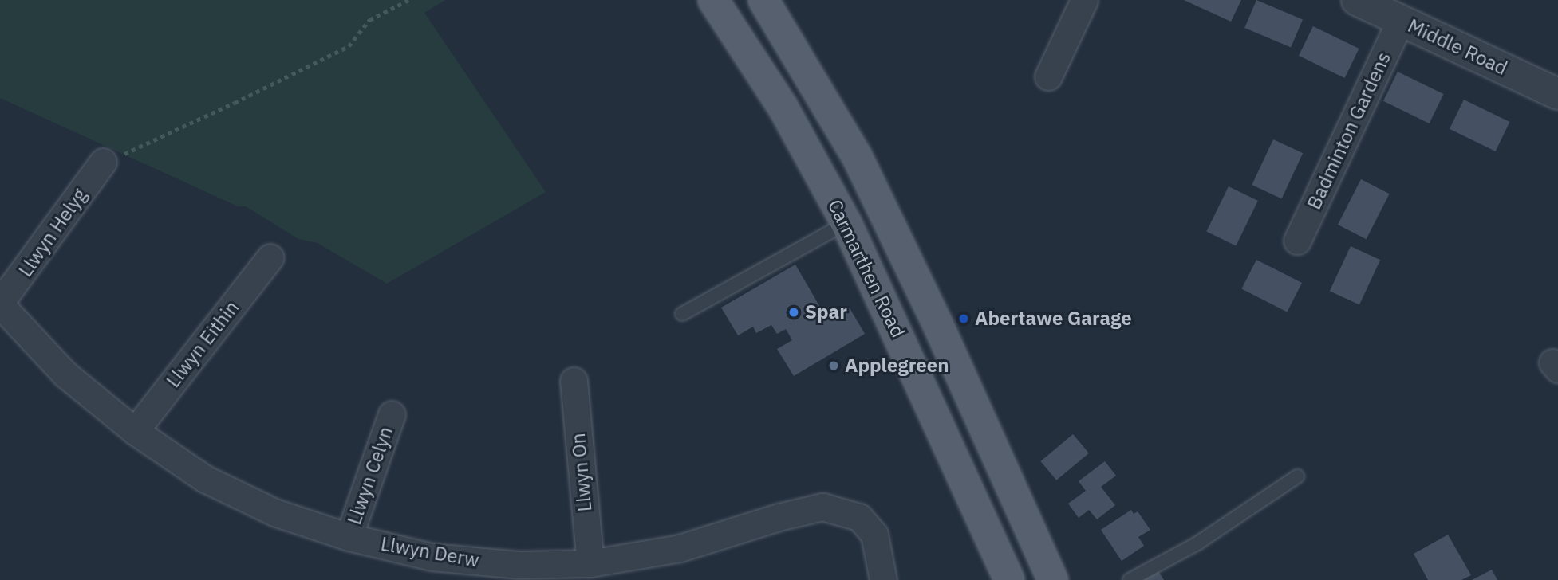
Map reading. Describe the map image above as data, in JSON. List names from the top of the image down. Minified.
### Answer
{"streets":{"main road":["Carmarthen Road"],"street":["Middle Road","Badminton Gardens","Llwyn Helyg","Llwyn Eithin","Llwyn On","Llwyn Celyn","Llwyn Derw"]},"crossings":[["Middle Road","Badminton Gardens"],["Llwyn Helyg","Llwyn Derw"],["Llwyn Eithin","Llwyn Derw"],["Llwyn On","Llwyn Derw"],["Llwyn Celyn","Llwyn Derw"]],"places":["Spar","Abertawe Garage","Applegreen"]}
